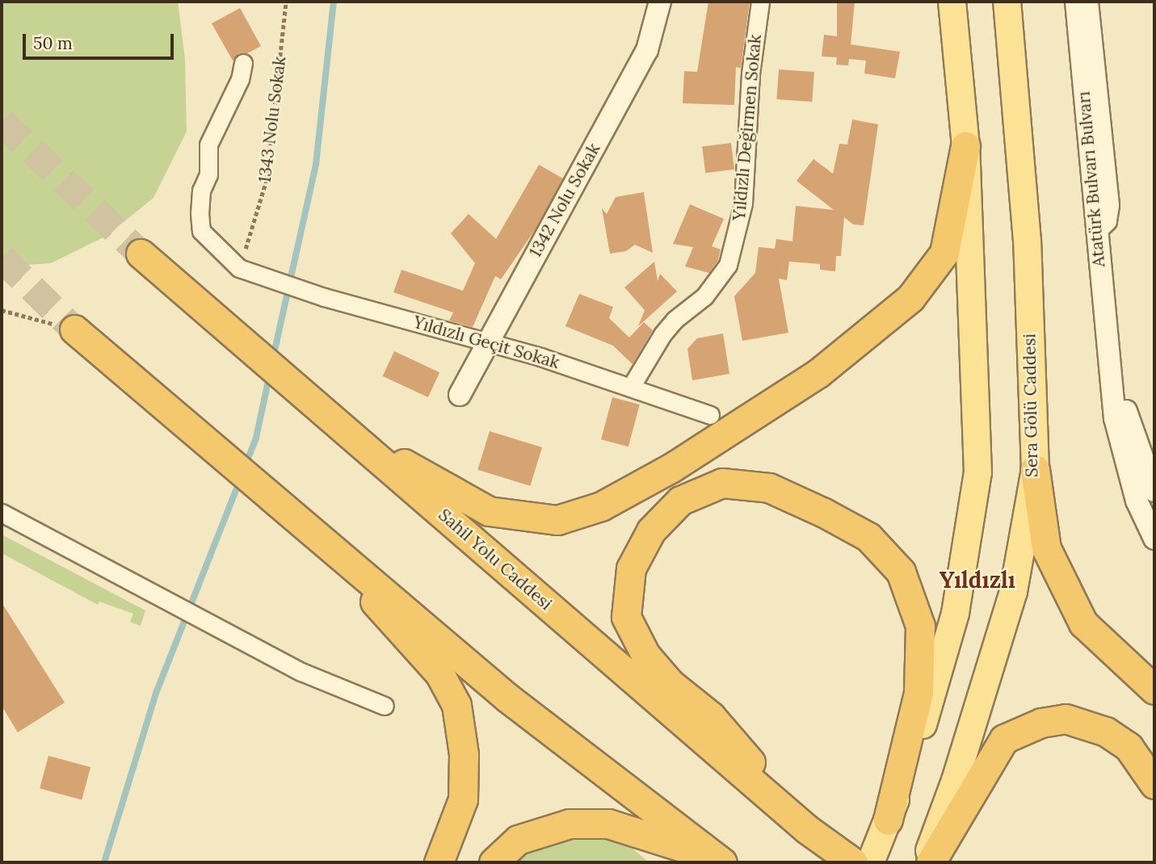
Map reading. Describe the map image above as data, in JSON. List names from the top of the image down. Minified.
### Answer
{"streets":{"highway":["Sahil Yolu Caddesi"],"main road":["Sera Gölü Caddesi"],"street":["1343 Nolu Sokak","Yıldızlı Değirmen Sokak","Atatürk Bulvarı Bulvarı","1342 Nolu Sokak","Yıldızlı Geçit Sokak"]},"crossings":[["1343 Nolu Sokak","Yıldızlı Geçit Sokak"],["Yıldızlı Değirmen Sokak","Yıldızlı Geçit Sokak"],["1342 Nolu Sokak","Yıldızlı Geçit Sokak"]],"districts":["Yıldızlı"],"scale_bar":"50 m"}
